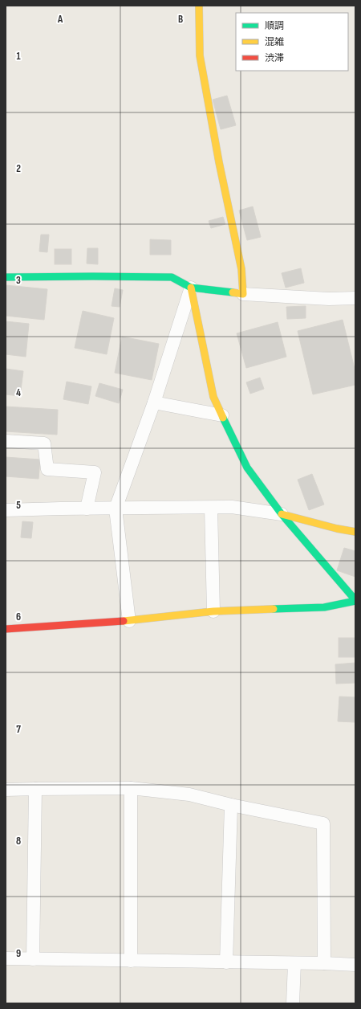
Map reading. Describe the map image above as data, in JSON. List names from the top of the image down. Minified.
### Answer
{"legend":["順調","混雑","渋滞"],"grid":{"columns":["A","B"],"rows":["1","2","3","4","5","6","7","8","9"]}}
